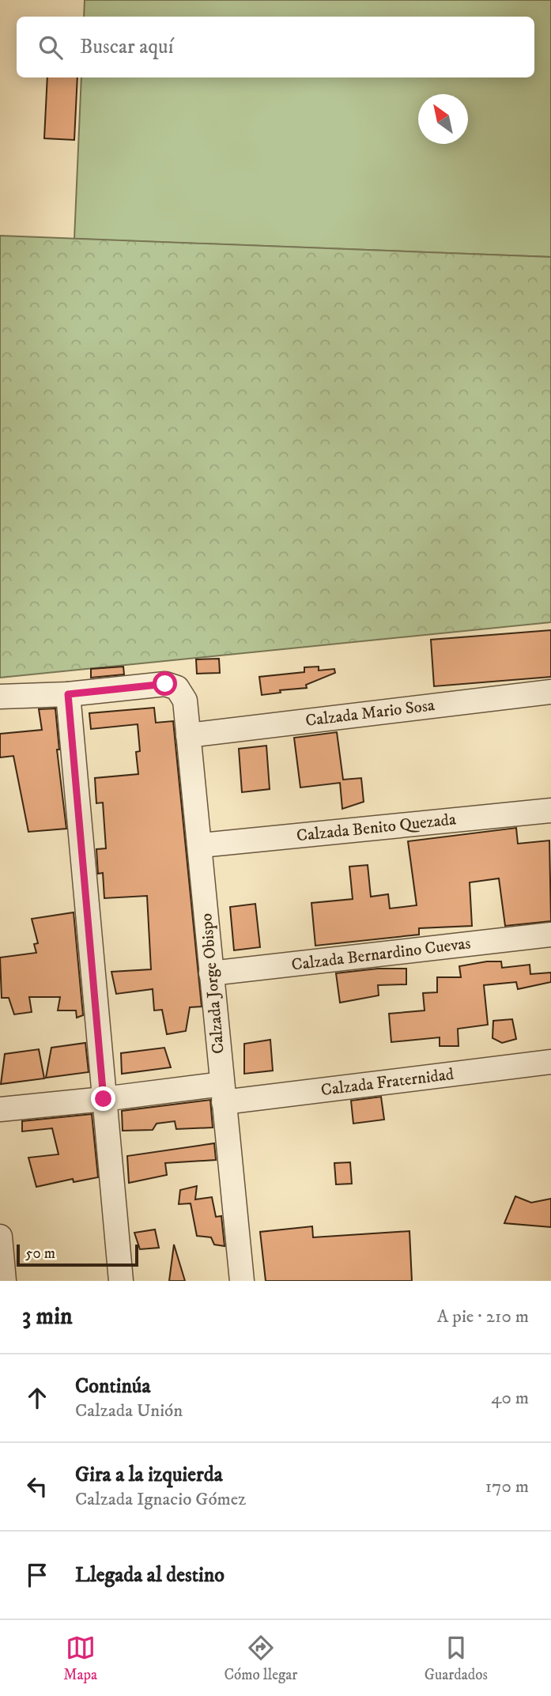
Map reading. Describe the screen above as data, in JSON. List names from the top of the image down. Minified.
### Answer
{"streets":{"street":["Calzada Mario Sosa","Calzada Benito Quezada","Calzada Bernardino Cuevas","Calzada Jorge Obispo","Calzada Fraternidad"]},"crossings":[["Calzada Mario Sosa","Calzada Jorge Obispo"],["Calzada Benito Quezada","Calzada Jorge Obispo"],["Calzada Bernardino Cuevas","Calzada Jorge Obispo"],["Calzada Jorge Obispo","Calzada Fraternidad"]],"scale_bar":"50 m","north":"top left","page":{"search":"Buscar aquí","scale":"50 m","heading":["3 min","A pie · 210 m"],"list":[["Continúa","Calzada Unión","40 m"],["Gira a la izquierda","Calzada Ignacio Gómez","170 m"],"Llegada al destino"],"nav":["Mapa","Cómo llegar","Guardados"]}}
